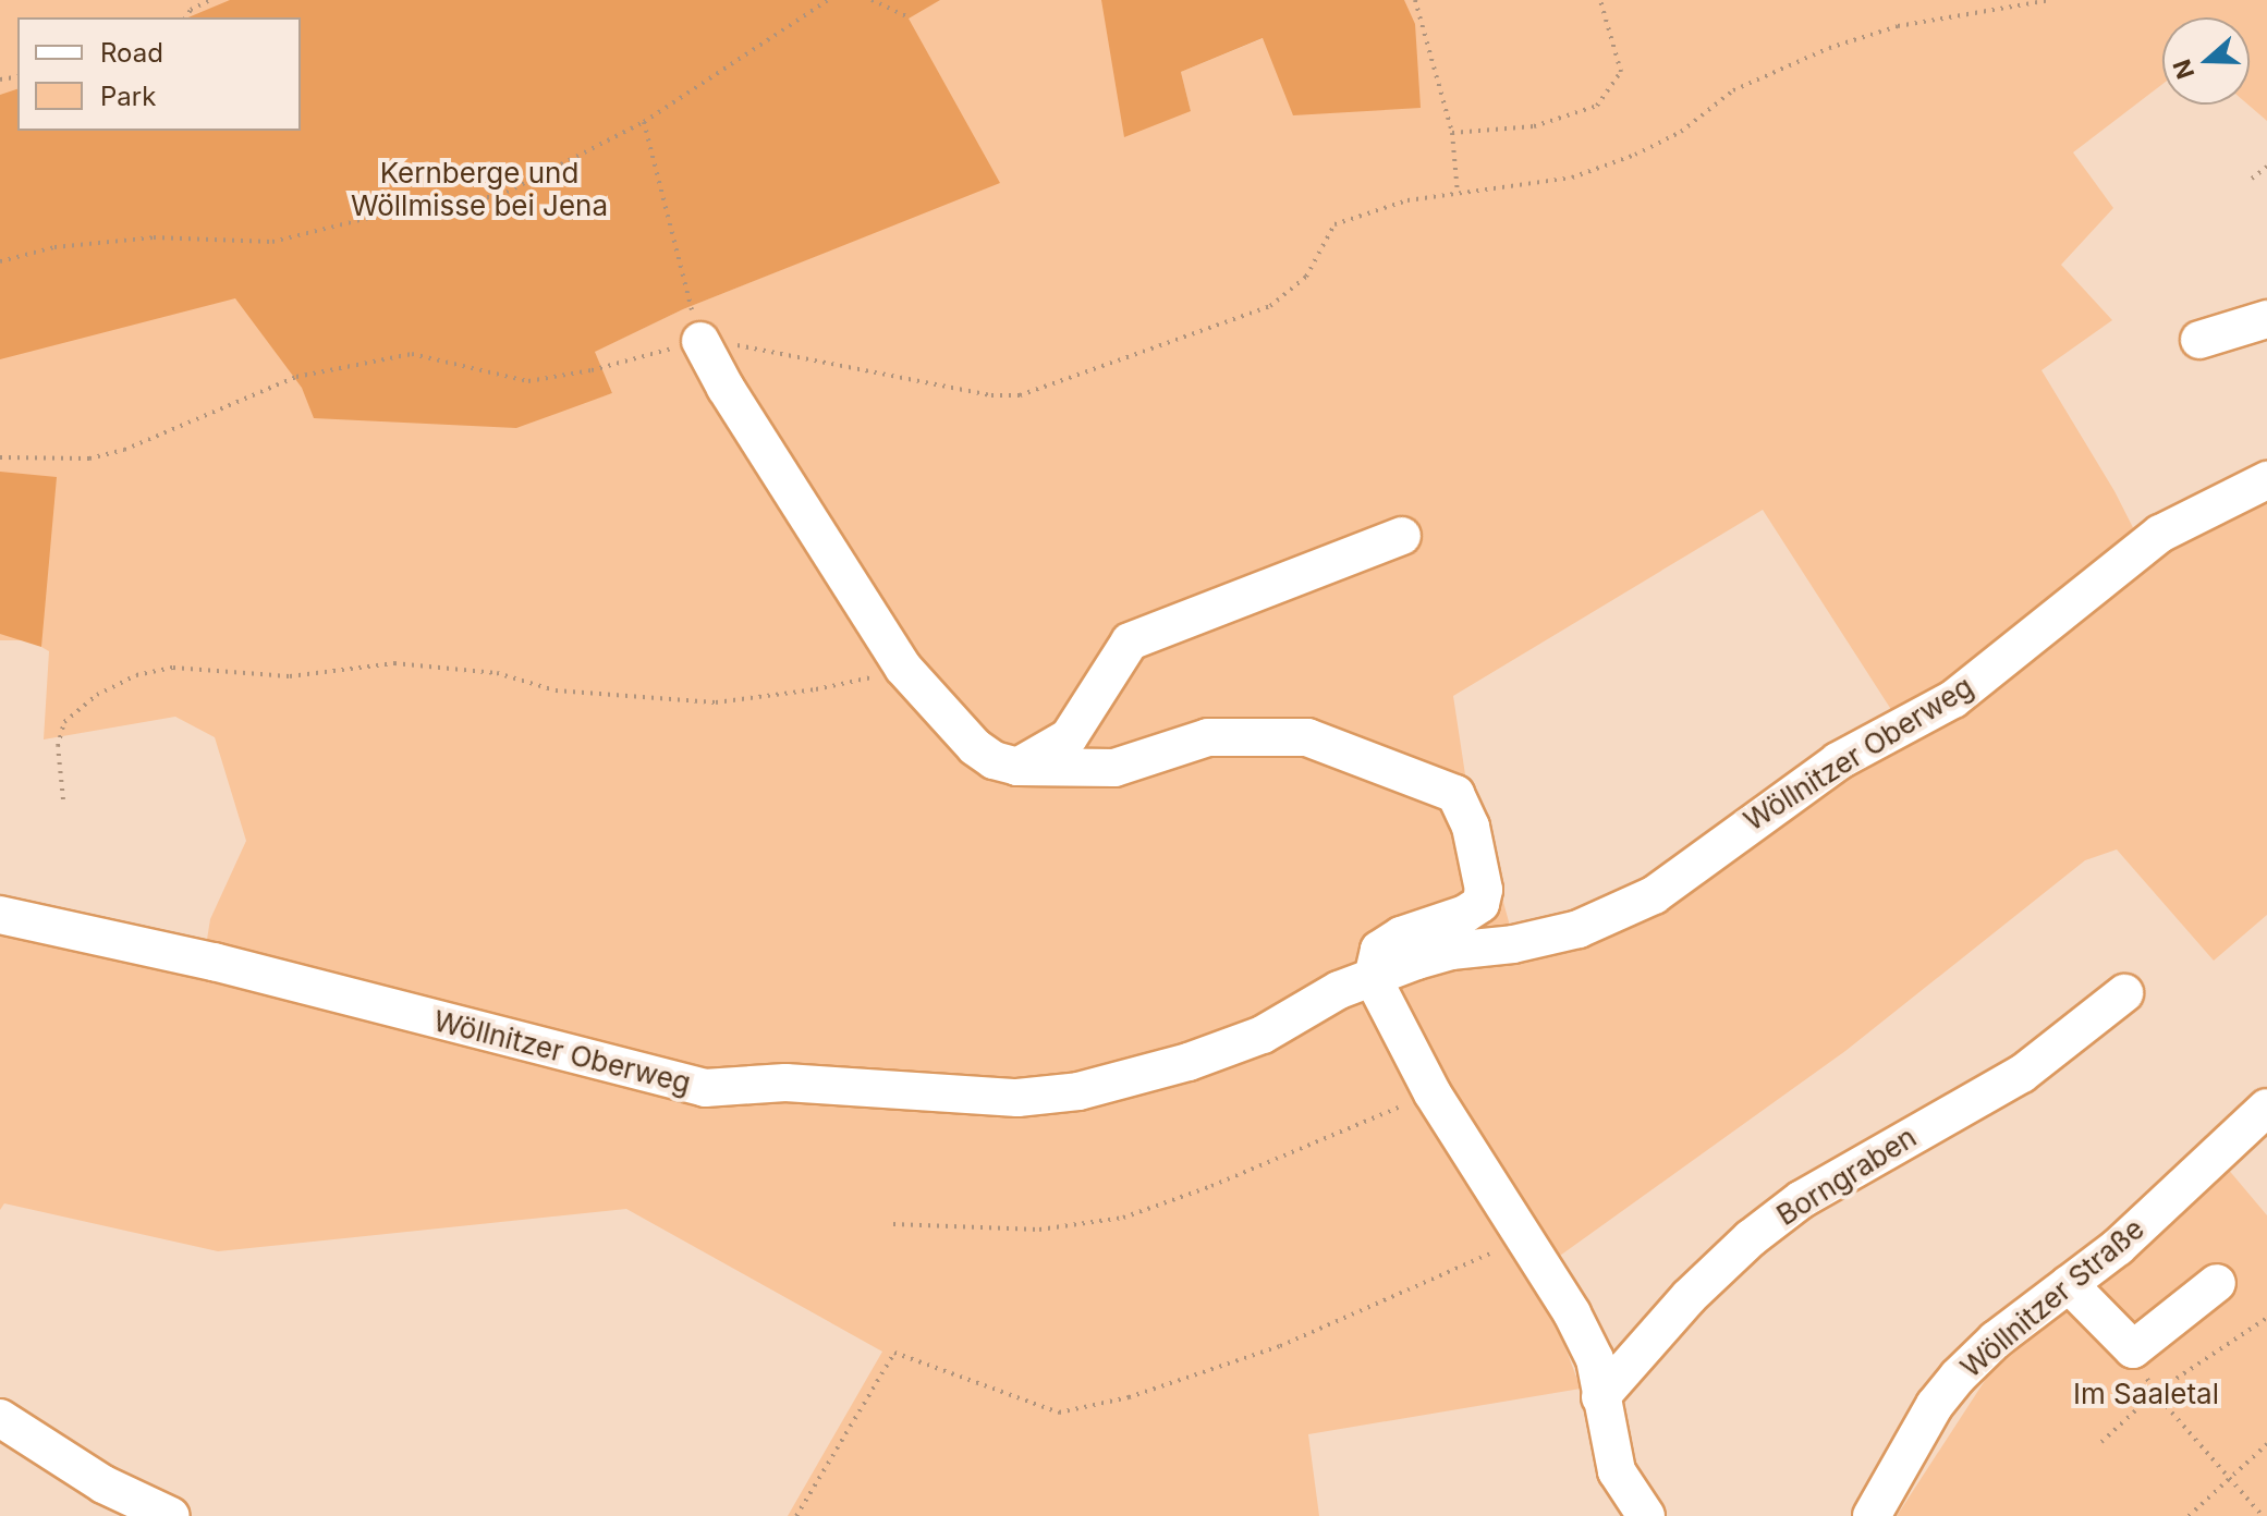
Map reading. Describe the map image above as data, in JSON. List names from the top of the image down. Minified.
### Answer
{"streets":{"street":["Wöllnitzer Oberweg","Borngraben","Wöllnitzer Straße"]},"parks":["Kernberge und Wöllmisse bei Jena","Im Saaletal"],"legend":["Road","Park"],"north":"left"}
